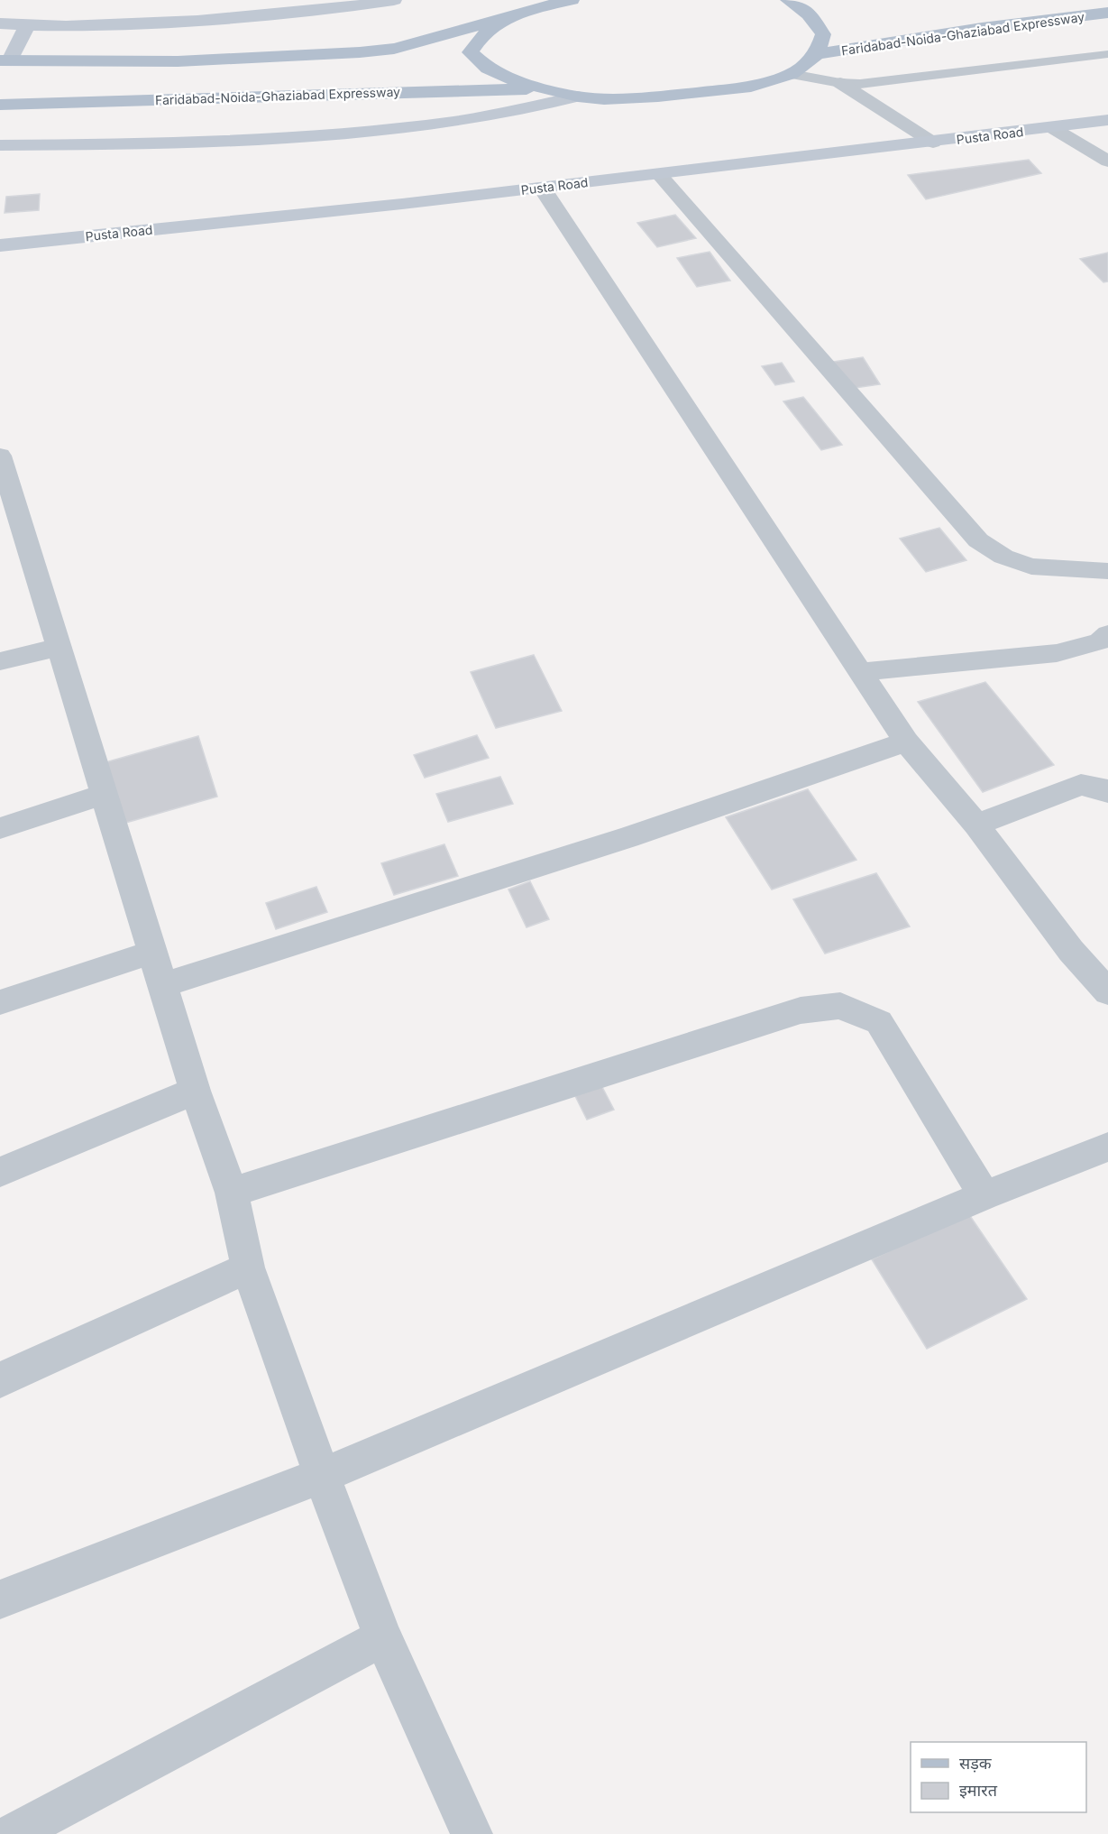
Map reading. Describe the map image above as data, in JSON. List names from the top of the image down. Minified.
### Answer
{"streets":{"main road":["Faridabad-Noida-Ghaziabad Expressway"],"street":["Pusta Road"]},"legend":["सड़क","इमारत"]}
